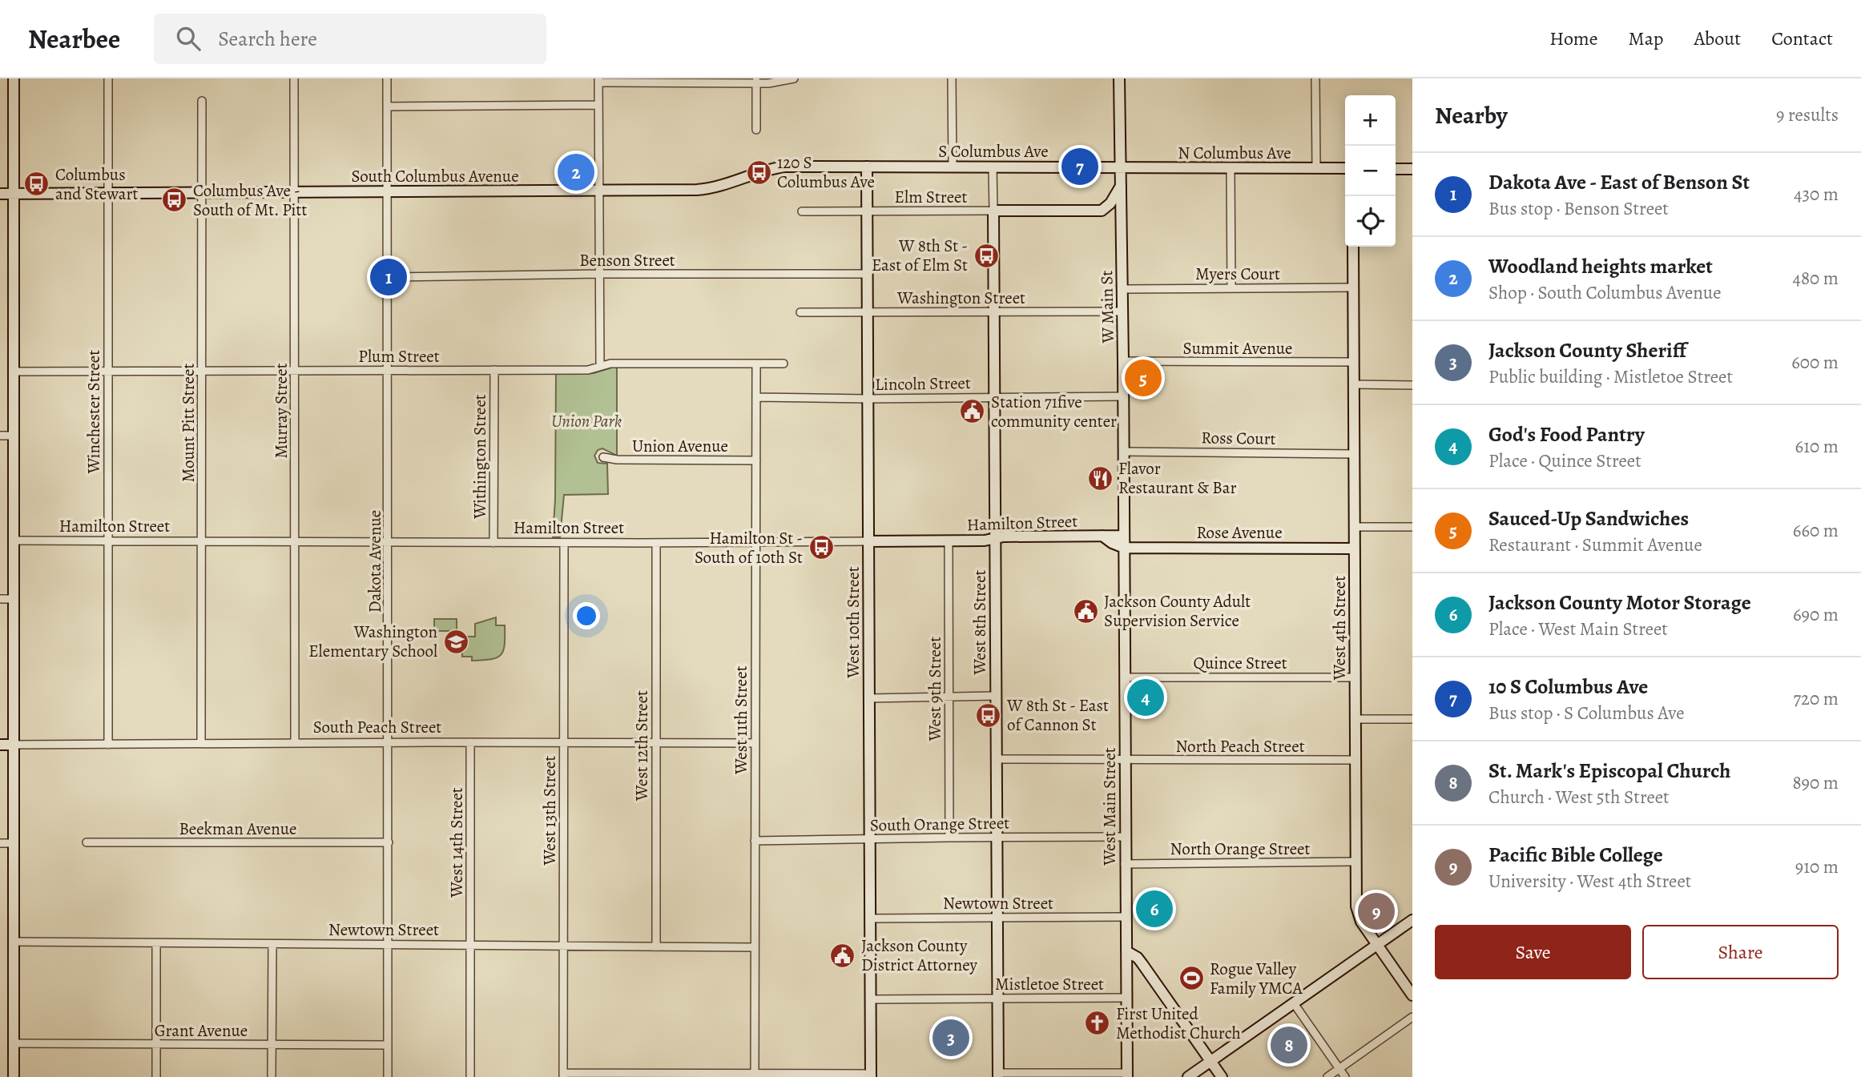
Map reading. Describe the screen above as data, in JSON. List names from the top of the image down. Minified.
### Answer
{"streets":{"main road":["S Columbus Ave","N Columbus Ave","South Columbus Avenue","W Main St","Hamilton Street","Rose Avenue","West 10th Street","West 8th Street","West 4th Street","South Peach Street","West Main Street"],"street":["Elm Street","Benson Street","Myers Court","Washington Street","Summit Avenue","Plum Street","Lincoln Street","Murray Street","Winchester Street","Mount Pitt Street","Ross Court","Union Avenue","Withington Street","Dakota Avenue","Quince Street","West 9th Street","West 11th Street","West 12th Street","North Peach Street","West 13th Street","South Orange Street","Beekman Avenue","West 14th Street","North Orange Street","Newtown Street","Mistletoe Street","Grant Avenue"]},"crossings":[["S Columbus Ave","N Columbus Ave"],["S Columbus Ave","South Columbus Avenue"],["S Columbus Ave","W Main St"],["S Columbus Ave","West 10th Street"],["S Columbus Ave","West 8th Street"],["N Columbus Ave","W Main St"],["South Columbus Avenue","Murray Street"],["South Columbus Avenue","Winchester Street"],["South Columbus Avenue","Mount Pitt Street"],["South Columbus Avenue","Dakota Avenue"],["South Columbus Avenue","West 10th Street"],["Elm Street","West 10th Street"],["Elm Street","West 8th Street"],["Benson Street","Dakota Avenue"],["Benson Street","West 10th Street"],["Myers Court","W Main St"],["Myers Court","West 4th Street"],["Washington Street","W Main St"],["Washington Street","West 10th Street"],["Washington Street","West 8th Street"],["W Main St","Summit Avenue"],["W Main St","Lincoln Street"],["W Main St","Ross Court"],["W Main St","Hamilton Street"],["W Main St","West Main Street"],["Summit Avenue","West 4th Street"],["Plum Street","Murray Street"],["Plum Street","Winchester Street"],["Plum Street","Mount Pitt Street"],["Plum Street","Withington Street"],["Plum Street","Dakota Avenue"],["Plum Street","West 11th Street"],["Lincoln Street","West 10th Street"],["Lincoln Street","West 8th Street"],["Lincoln Street","West 11th Street"],["Murray Street","Hamilton Street"],["Murray Street","South Peach Street"],["Winchester Street","Hamilton Street"],["Winchester Street","South Peach Street"],["Mount Pitt Street","Hamilton Street"],["Mount Pitt Street","South Peach Street"],["Ross Court","West 4th Street"],["Union Avenue","West 11th Street"],["Withington Street","Hamilton Street"],["Hamilton Street","Dakota Avenue"],["Hamilton Street","West 10th Street"],["Hamilton Street","West 8th Street"],["Hamilton Street","West 9th Street"],["Hamilton Street","West 11th Street"],["Hamilton Street","West 12th Street"],["Hamilton Street","West Main Street"],["Hamilton Street","West 13th Street"],["Rose Avenue","West 4th Street"],["Rose Avenue","West Main Street"],["Dakota Avenue","South Peach Street"],["Dakota Avenue","Beekman Avenue"],["Dakota Avenue","Newtown Street"],["Dakota Avenue","Grant Avenue"],["West 10th Street","South Orange Street"],["West 10th Street","Newtown Street"],["West 10th Street","Mistletoe Street"],["West 8th Street","South Orange Street"],["West 8th Street","Newtown Street"],["West 8th Street","Mistletoe Street"],["West 4th Street","Quince Street"],["West 4th Street","North Peach Street"],["West 4th Street","North Orange Street"],["Quince Street","West Main Street"],["West 9th Street","South Orange Street"],["West 11th Street","South Peach Street"],["West 11th Street","South Orange Street"],["West 11th Street","Newtown Street"],["South Peach Street","West 12th Street"],["South Peach Street","West 13th Street"],["South Peach Street","West 14th Street"],["West 12th Street","Newtown Street"],["North Peach Street","West Main Street"],["West Main Street","South Orange Street"],["West Main Street","North Orange Street"],["West Main Street","Newtown Street"],["West Main Street","Mistletoe Street"],["West 13th Street","Newtown Street"],["West 14th Street","Newtown Street"]],"parks":["Union Park"],"places":{"bus stop":["120 S Columbus Ave","Columbus and Stewart","Columbus Ave - South of Mt. Pitt","W 8th St - East of Elm St","Hamilton St - South of 10th St","W 8th St - East of Cannon St"],"public building":["Station 71five community center","Jackson County Adult Supervision Service","Jackson County District Attorney"],"restaurant":["Flavor Restaurant & Bar"],"school or university":["Washington Elementary School"],"sports":["Rogue Valley Family YMCA"],"church":["First United Methodist Church"]},"page":{"header":"Nearbee","search":"Search here","nav":["Home","Map","About","Contact"],"heading":["Nearby","9 results"],"map_buttons":["+","−"],"pins":["7","2","1","5","4","6","9","3","8"],"list":[{"mark":"1","name":"Dakota Ave - East of Benson St","note":"Bus stop · Benson Street","value":"430 m"},{"mark":"2","name":"Woodland heights market","note":"Shop · South Columbus Avenue","value":"480 m"},{"mark":"3","name":"Jackson County Sheriff","note":"Public building · Mistletoe Street","value":"600 m"},{"mark":"4","name":"God's Food Pantry","note":"Place · Quince Street","value":"610 m"},{"mark":"5","name":"Sauced-Up Sandwiches","note":"Restaurant · Summit Avenue","value":"660 m"},{"mark":"6","name":"Jackson County Motor Storage","note":"Place · West Main Street","value":"690 m"},{"mark":"7","name":"10 S Columbus Ave","note":"Bus stop · S Columbus Ave","value":"720 m"},{"mark":"8","name":"St. Mark's Episcopal Church","note":"Church · West 5th Street","value":"890 m"},{"mark":"9","name":"Pacific Bible College","note":"University · West 4th Street","value":"910 m"}],"buttons":["Save","Share"]}}
